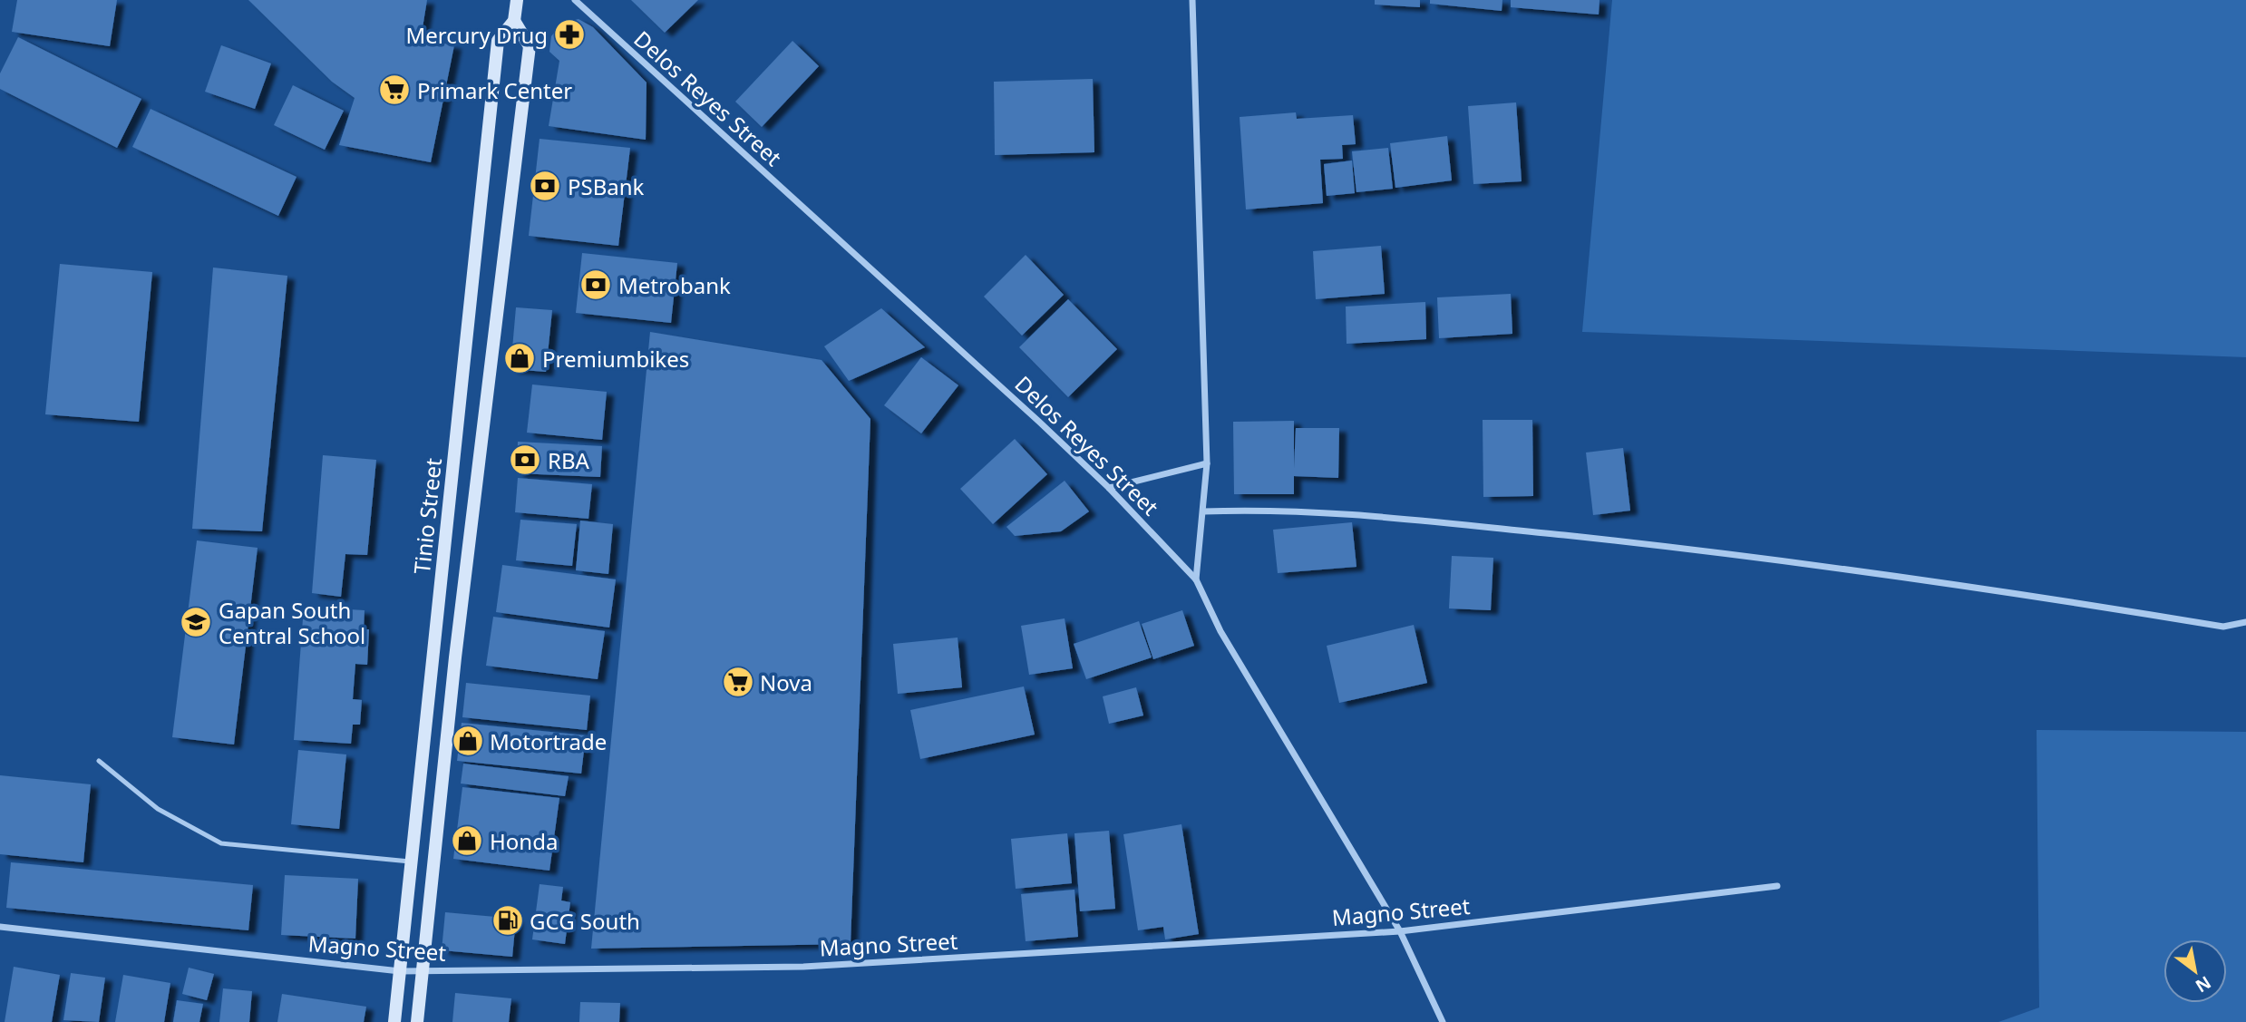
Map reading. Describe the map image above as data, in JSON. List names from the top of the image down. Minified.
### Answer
{"streets":{"main road":["Tinio Street"],"street":["Delos Reyes Street","Magno Street"]},"crossings":[["Delos Reyes Street","Magno Street"],["Tinio Street","Magno Street"]],"places":{"pharmacy":["Mercury Drug"],"supermarket":["Primark Center","Nova"],"bank":["PSBank","Metrobank","RBA"],"shop":["Premiumbikes","Motortrade","Honda"],"school or university":["Gapan South Central School"],"fuel station":["GCG South"]},"north":"bottom right"}
